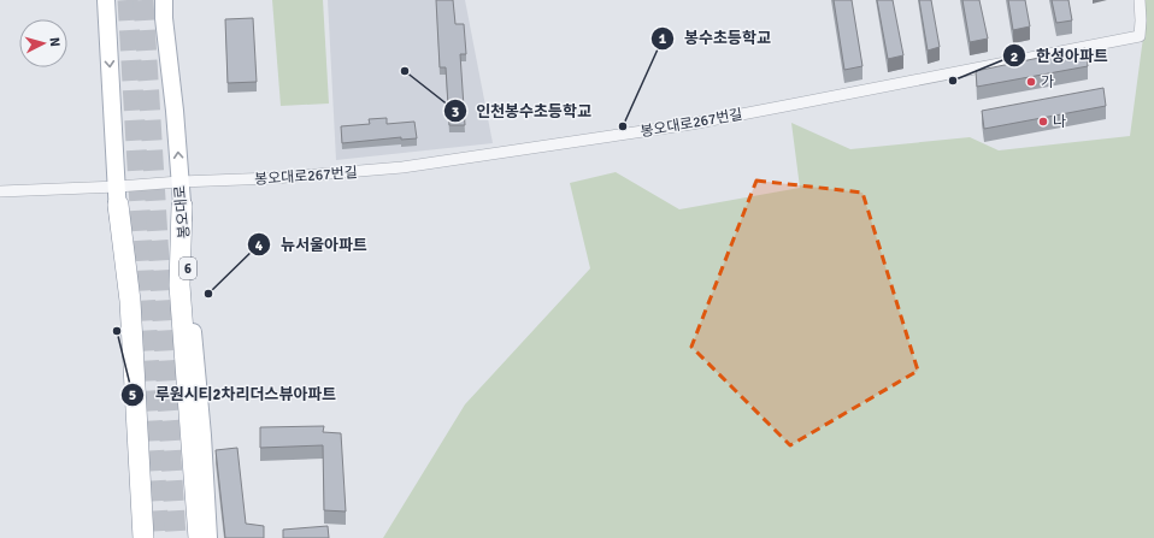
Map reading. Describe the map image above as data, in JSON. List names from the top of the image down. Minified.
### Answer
{"streets":{"main road":["봉오대로","6"],"street":["봉오대로267번길"]},"crossings":[["봉오대로267번길","봉오대로"]],"places":["인천봉수초등학교","한성아파트","가","나","봉수초등학교","뉴서울아파트","루원시티2차리더스뷰아파트"],"north":"right"}
